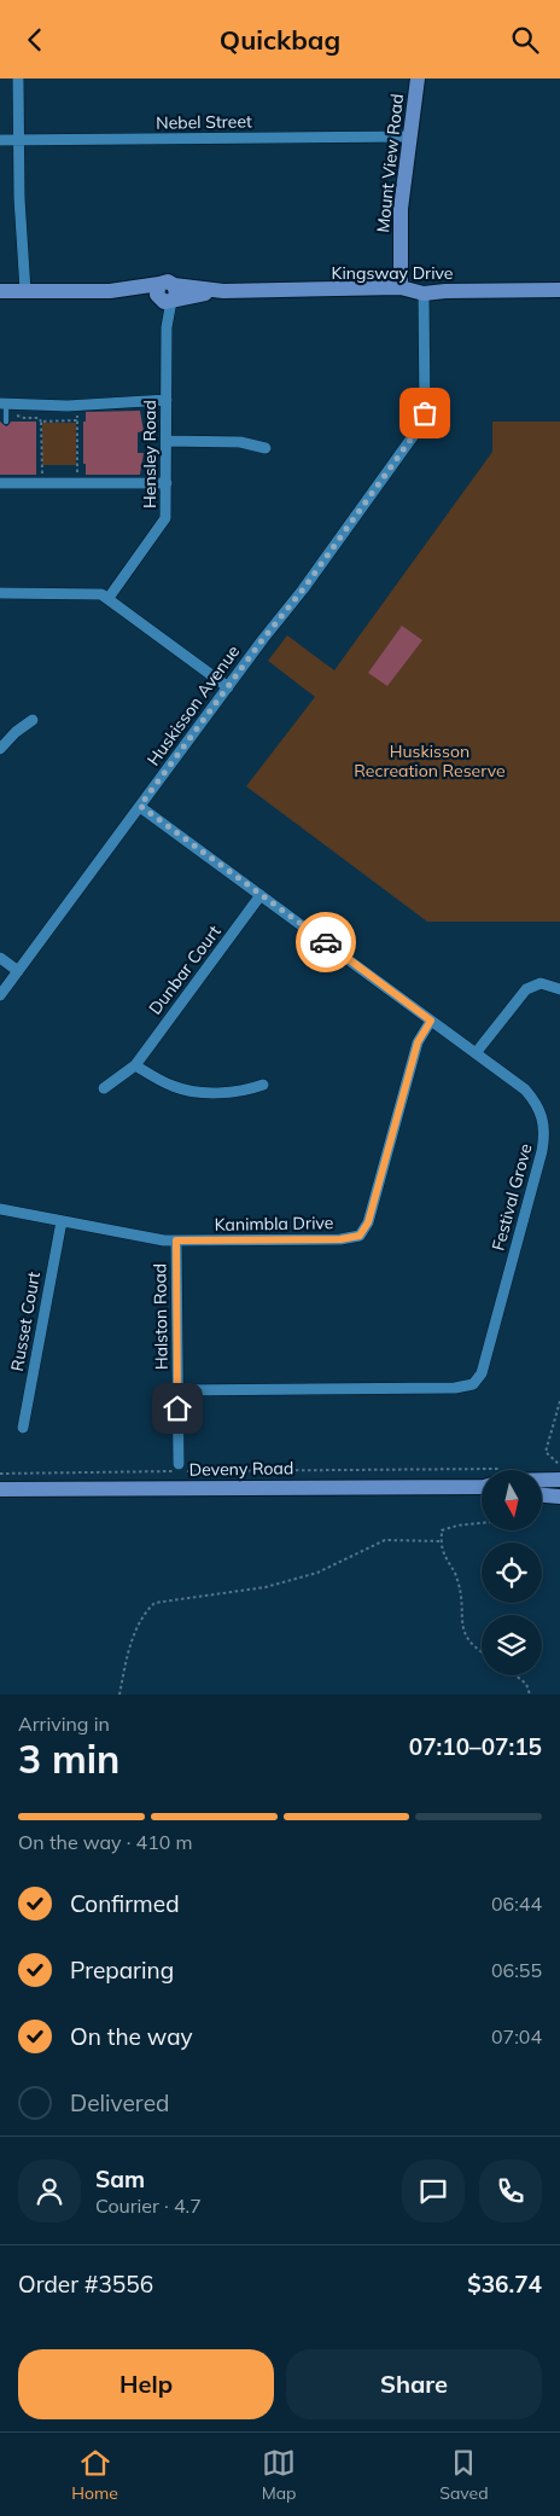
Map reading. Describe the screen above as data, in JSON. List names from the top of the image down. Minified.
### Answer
{"streets":{"street":["Nebel Street","Mount View Road","Kingsway Drive","Hensley Road","Huskisson Avenue","Dunbar Court","Festival Grove","Kanimbla Drive","Halston Road","Russet Court","Deveny Road"]},"crossings":[["Nebel Street","Mount View Road"],["Mount View Road","Kingsway Drive"],["Kingsway Drive","Hensley Road"],["Kingsway Drive","Huskisson Avenue"],["Huskisson Avenue","Festival Grove"],["Dunbar Court","Festival Grove"],["Festival Grove","Kanimbla Drive"],["Festival Grove","Halston Road"],["Kanimbla Drive","Halston Road"],["Kanimbla Drive","Russet Court"]],"parks":["Huskisson Recreation Reserve"],"north":"bottom","page":{"header":"Quickbag","heading":["3 min","Arriving in","07:10–07:15"],"panel":["Sam","Courier · 4.7","Order #3556","$36.74"],"bar":"On the way · 410 m","list":[["Confirmed","06:44"],["Preparing","06:55"],["On the way","07:04"],"Delivered"],"buttons":["Help","Share"],"tabs":["Home","Map","Saved"]}}
